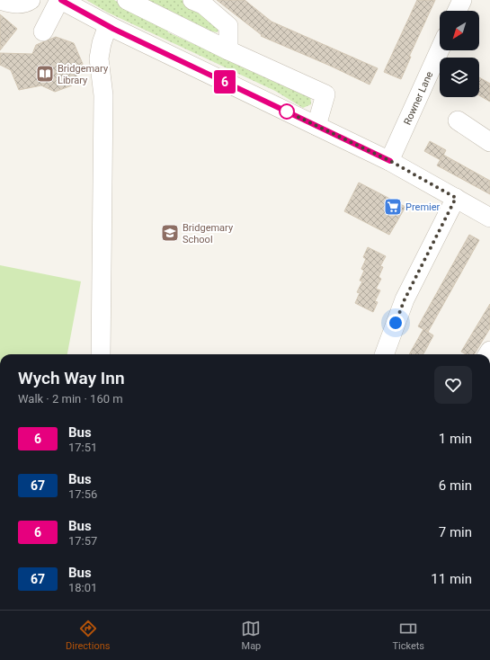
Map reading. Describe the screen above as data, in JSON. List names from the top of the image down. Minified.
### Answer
{"streets":{"street":["Rowner Lane"]},"places":{"library":["Bridgemary Library"],"supermarket":["Premier"],"school or university":["Bridgemary School"]},"lines":["bus line 6"],"north":"bottom left","page":{"on_map":"6","heading":["Wych Way Inn","Walk · 2 min · 160 m"],"list":[{"mark":"6","name":"Bus","note":"17:51","value":"1 min"},{"mark":"67","name":"Bus","note":"17:56","value":"6 min"},{"mark":"6","name":"Bus","note":"17:57","value":"7 min"},{"mark":"67","name":"Bus","note":"18:01","value":"11 min"}],"tabs":["Directions","Map","Tickets"]}}
